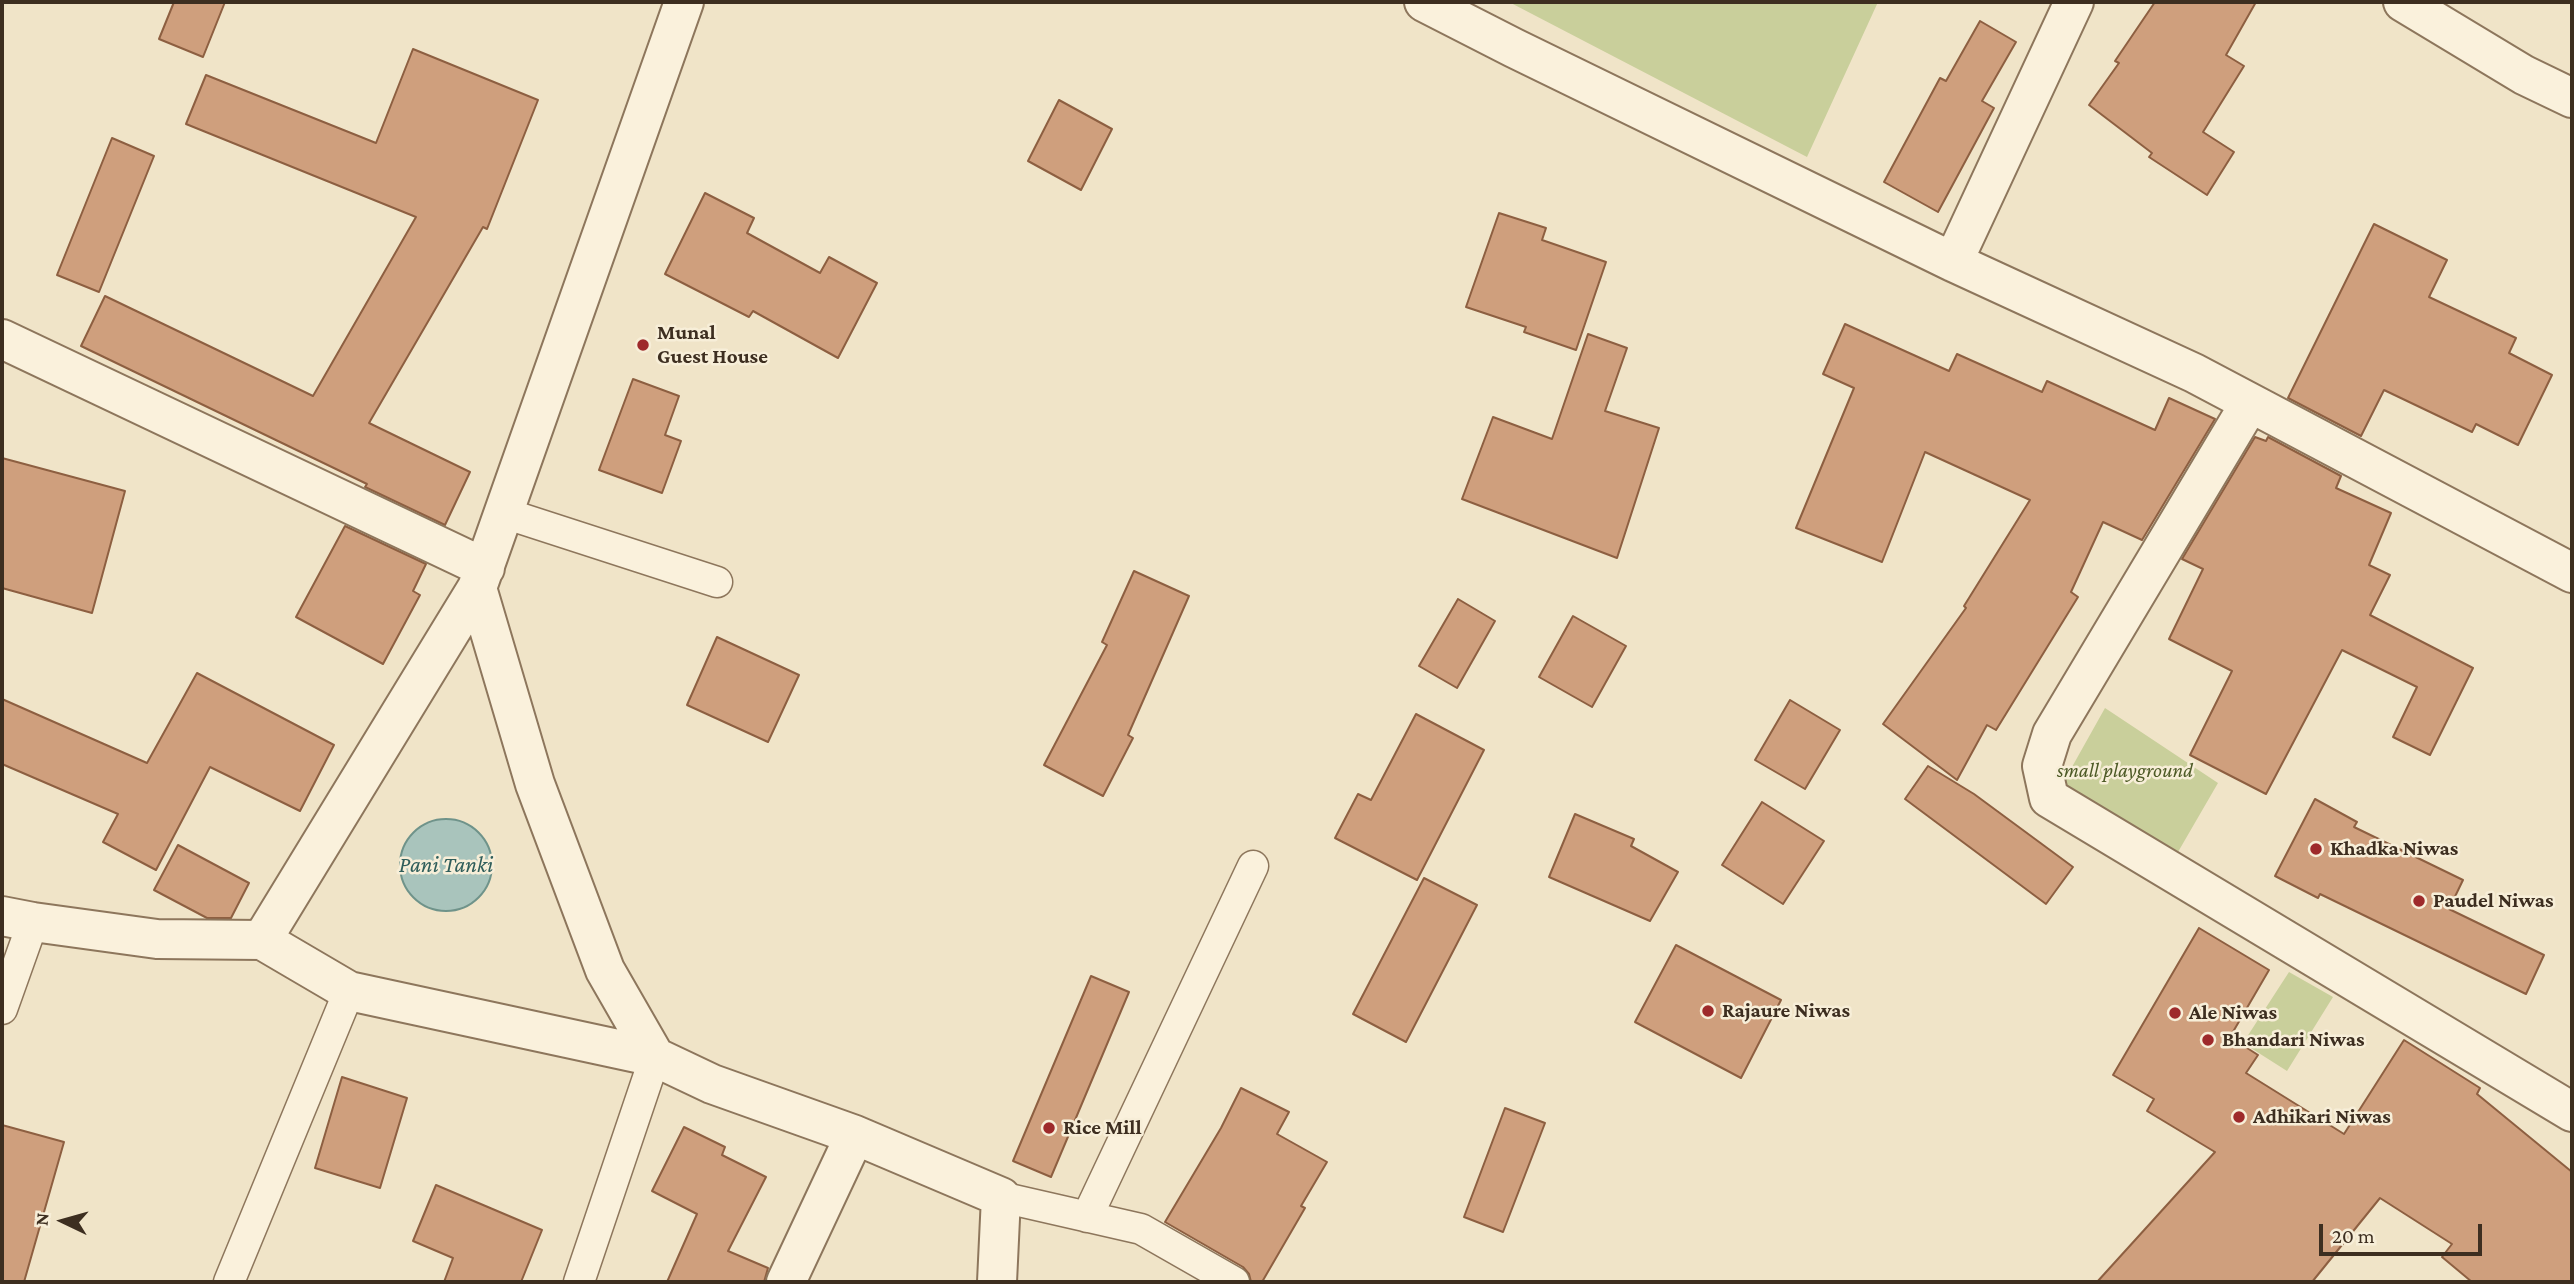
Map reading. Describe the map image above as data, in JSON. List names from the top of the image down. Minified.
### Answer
{"water":["Pani Tanki"],"parks":["small playground"],"places":["Munal Guest House","Khadka Niwas","Paudel Niwas","Rajaure Niwas","Ale Niwas","Bhandari Niwas","Adhikari Niwas","Rice Mill"],"scale_bar":"20 m","north":"left"}
